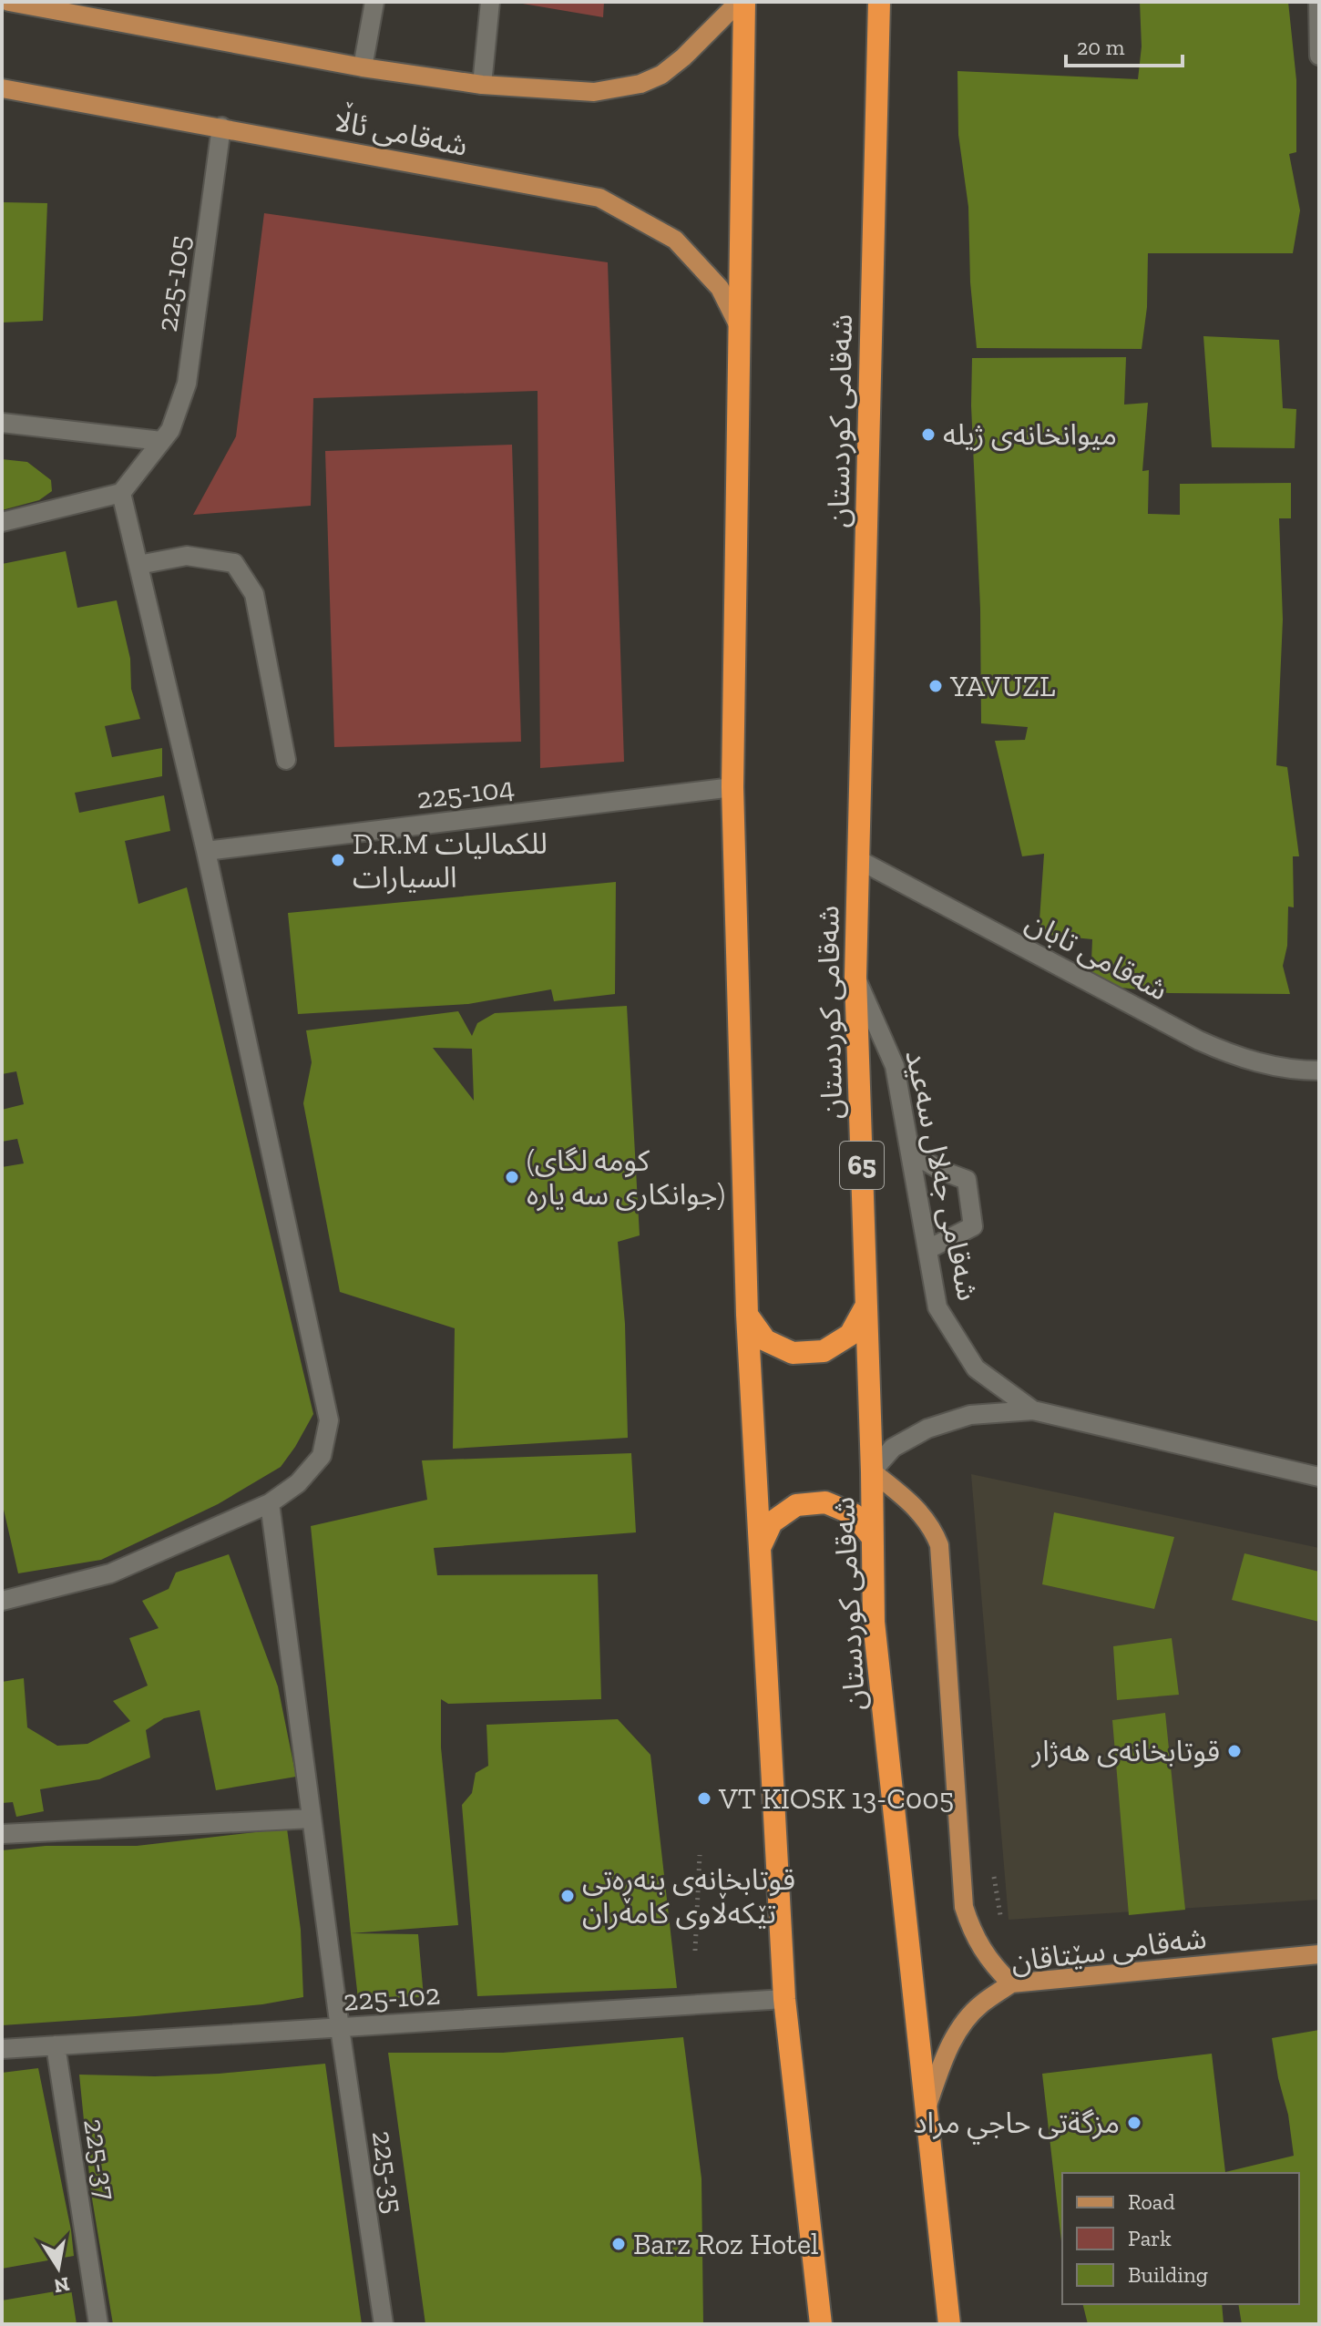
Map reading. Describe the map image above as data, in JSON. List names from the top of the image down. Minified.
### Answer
{"streets":{"highway":["شەقامی کوردستان","65"],"main road":["شه‌قامی ئاڵا","شەقامی سێتاقان"],"street":["225-105","225-104","شەقامی تابان","شەقامی جەلال سەعید","225-102","225-37","225-35"]},"crossings":[["شه‌قامی ئاڵا","225-105"],["شەقامی کوردستان","شەقامی تابان"],["شەقامی کوردستان","شەقامی جەلال سەعید"],["شەقامی کوردستان","شەقامی سێتاقان"],["225-102","225-37"],["225-102","225-35"]],"places":["میوانخانەی ژیلە","YAVUZL","D.R.M للكماليات السيارات","(كومه لگای جوانکاری سه یاره)","قوتابخانەی هەژار","VT KIOSK 13-C005","قوتابخانەی بنەڕەتی تێکەڵاوی کامەران","مزگةتی حاجي مراد","Barz Roz Hotel"],"legend":["Road","Park","Building"],"scale_bar":"20 m","north":"bottom"}
